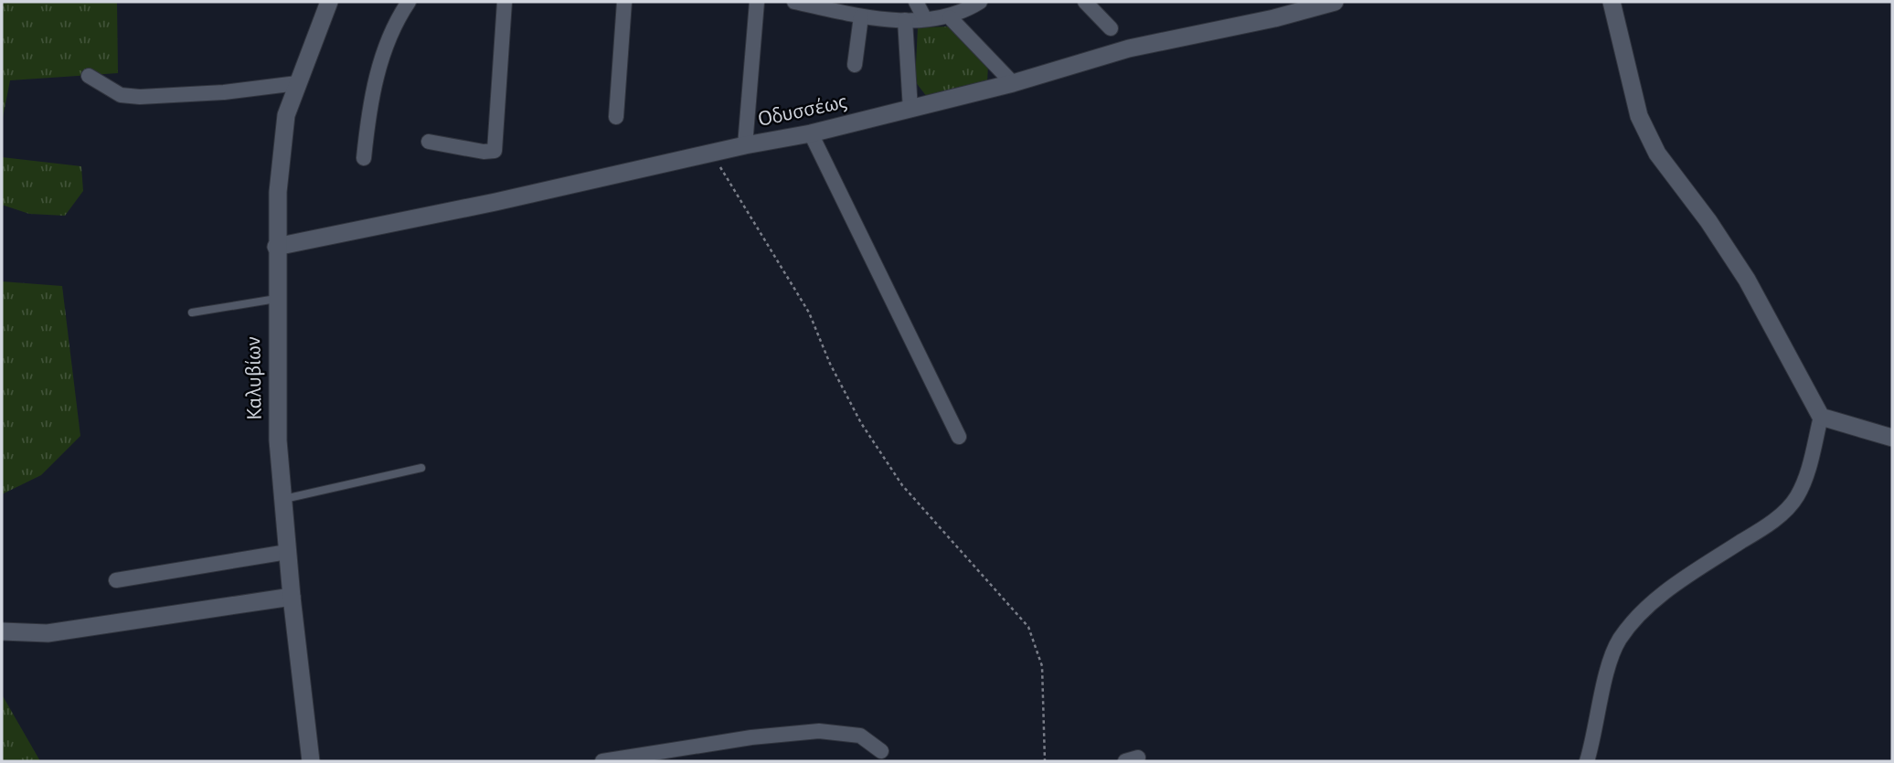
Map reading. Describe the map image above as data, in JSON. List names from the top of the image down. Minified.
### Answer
{"streets":{"street":["Οδυσσέως","Καλυβίων"]},"crossings":[["Οδυσσέως","Καλυβίων"]]}
